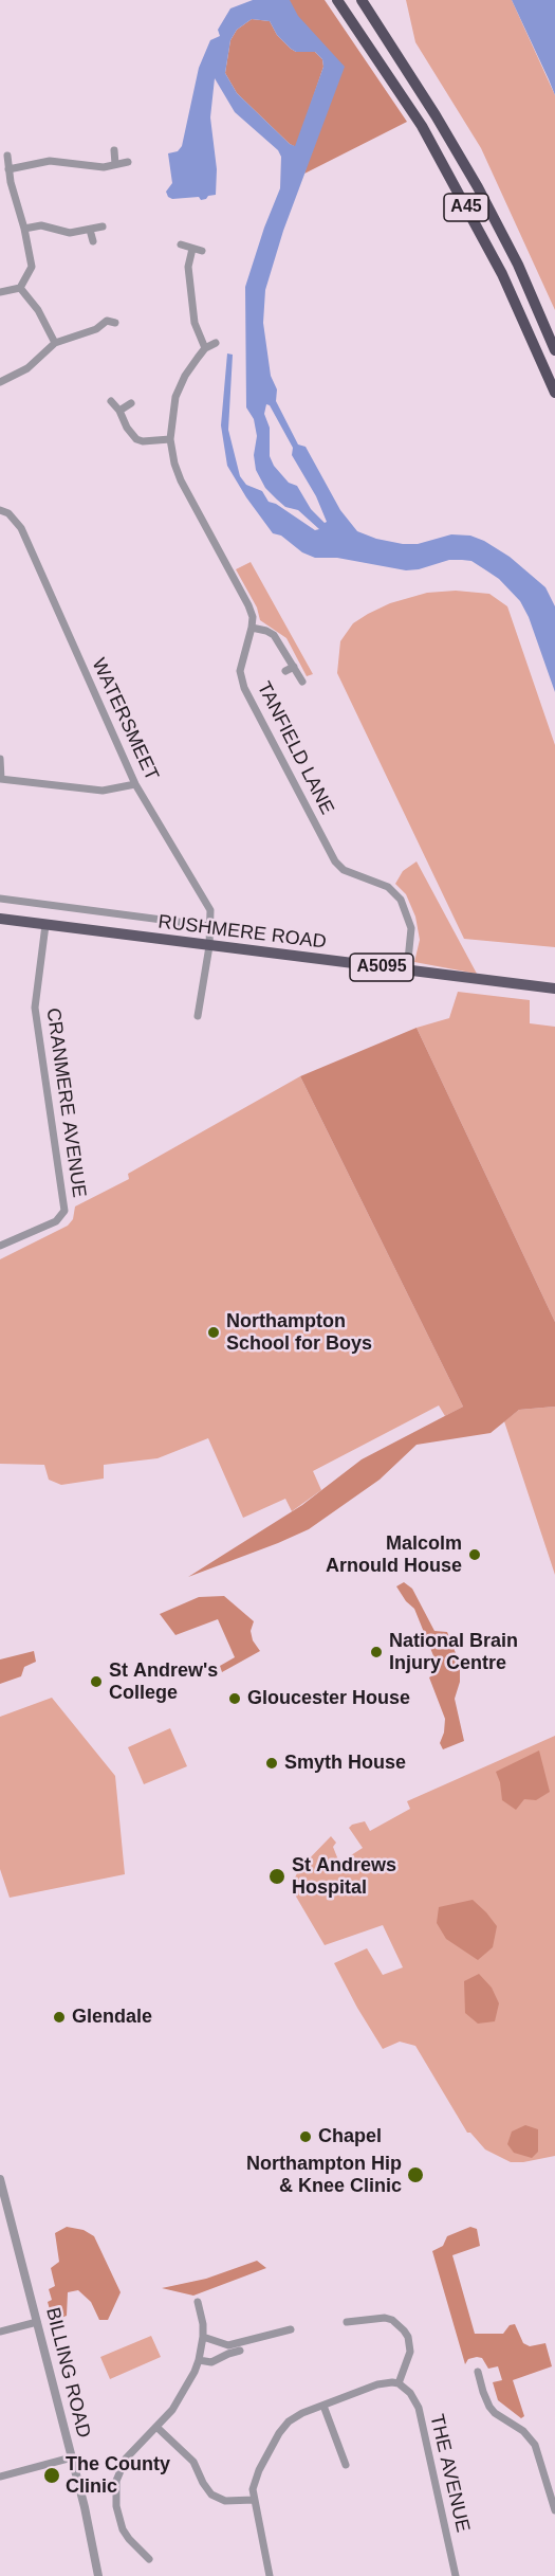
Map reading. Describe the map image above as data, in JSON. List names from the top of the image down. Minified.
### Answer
{"streets":{"highway":["A45"],"main road":["RUSHMERE ROAD","A5095"],"street":["WATERSMEET","TANFIELD LANE","CRANMERE AVENUE","BILLING ROAD","THE AVENUE"]},"crossings":[["WATERSMEET","RUSHMERE ROAD"],["TANFIELD LANE","RUSHMERE ROAD"],["RUSHMERE ROAD","CRANMERE AVENUE"]],"places":["Northampton School for Boys","Malcolm Arnould House","National Brain Injury Centre","St Andrew's College","Gloucester House","Smyth House","St Andrews Hospital","Glendale","Chapel","Northampton Hip & Knee Clinic","The County Clinic"]}
